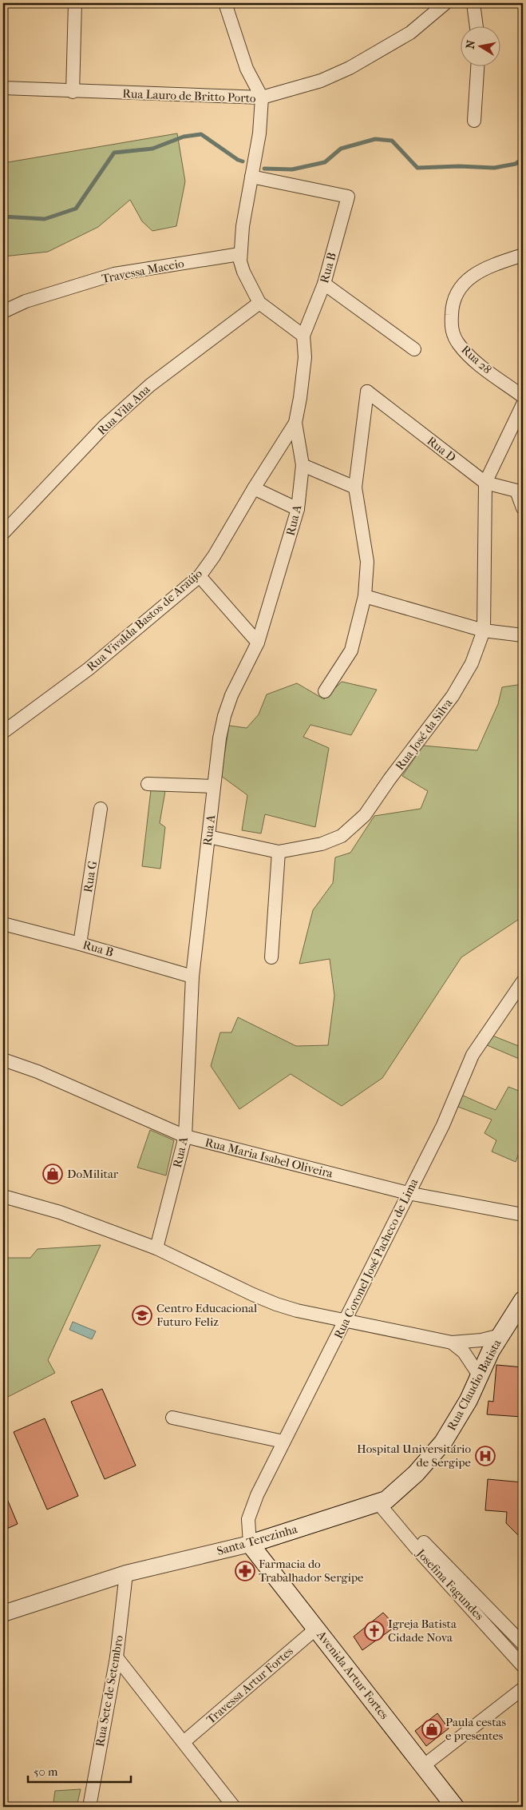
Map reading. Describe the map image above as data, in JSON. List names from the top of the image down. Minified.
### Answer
{"streets":{"main road":["Rua Claudio Batista","Santa Terezinha","Avenida Artur Fortes"],"street":["Rua Lauro de Britto Porto","Rua B","Travessa Maceio","Rua 28","Rua Vila Ana","Rua D","Rua A","Rua Vivalda Bastos de Araújo","Rua José da Silva","Rua G","Rua Maria Isabel Oliveira","Rua Coronel José Pacheco de Lima","Josefina Fagundes","Travessa Artur Fortes","Rua Sete de Setembro"]},"crossings":[["Rua B","Rua A"],["Rua B","Rua G"],["Rua D","Rua José da Silva"],["Rua A","Rua Vivalda Bastos de Araújo"],["Rua A","Rua José da Silva"],["Rua A","Rua Maria Isabel Oliveira"],["Rua Maria Isabel Oliveira","Rua Coronel José Pacheco de Lima"],["Rua Coronel José Pacheco de Lima","Santa Terezinha"],["Rua Coronel José Pacheco de Lima","Avenida Artur Fortes"],["Rua Claudio Batista","Santa Terezinha"],["Rua Claudio Batista","Josefina Fagundes"],["Santa Terezinha","Josefina Fagundes"],["Santa Terezinha","Avenida Artur Fortes"],["Santa Terezinha","Rua Sete de Setembro"],["Avenida Artur Fortes","Travessa Artur Fortes"]],"places":{"shop":["DoMilitar","Paula cestas e presentes"],"school or university":["Centro Educacional Futuro Feliz"],"hospital":["Hospital Universitário de Sergipe"],"pharmacy":["Farmacia do Trabalhador Sergipe"],"church":["Igreja Batista Cidade Nova"]},"scale_bar":"50 m","north":"left"}
